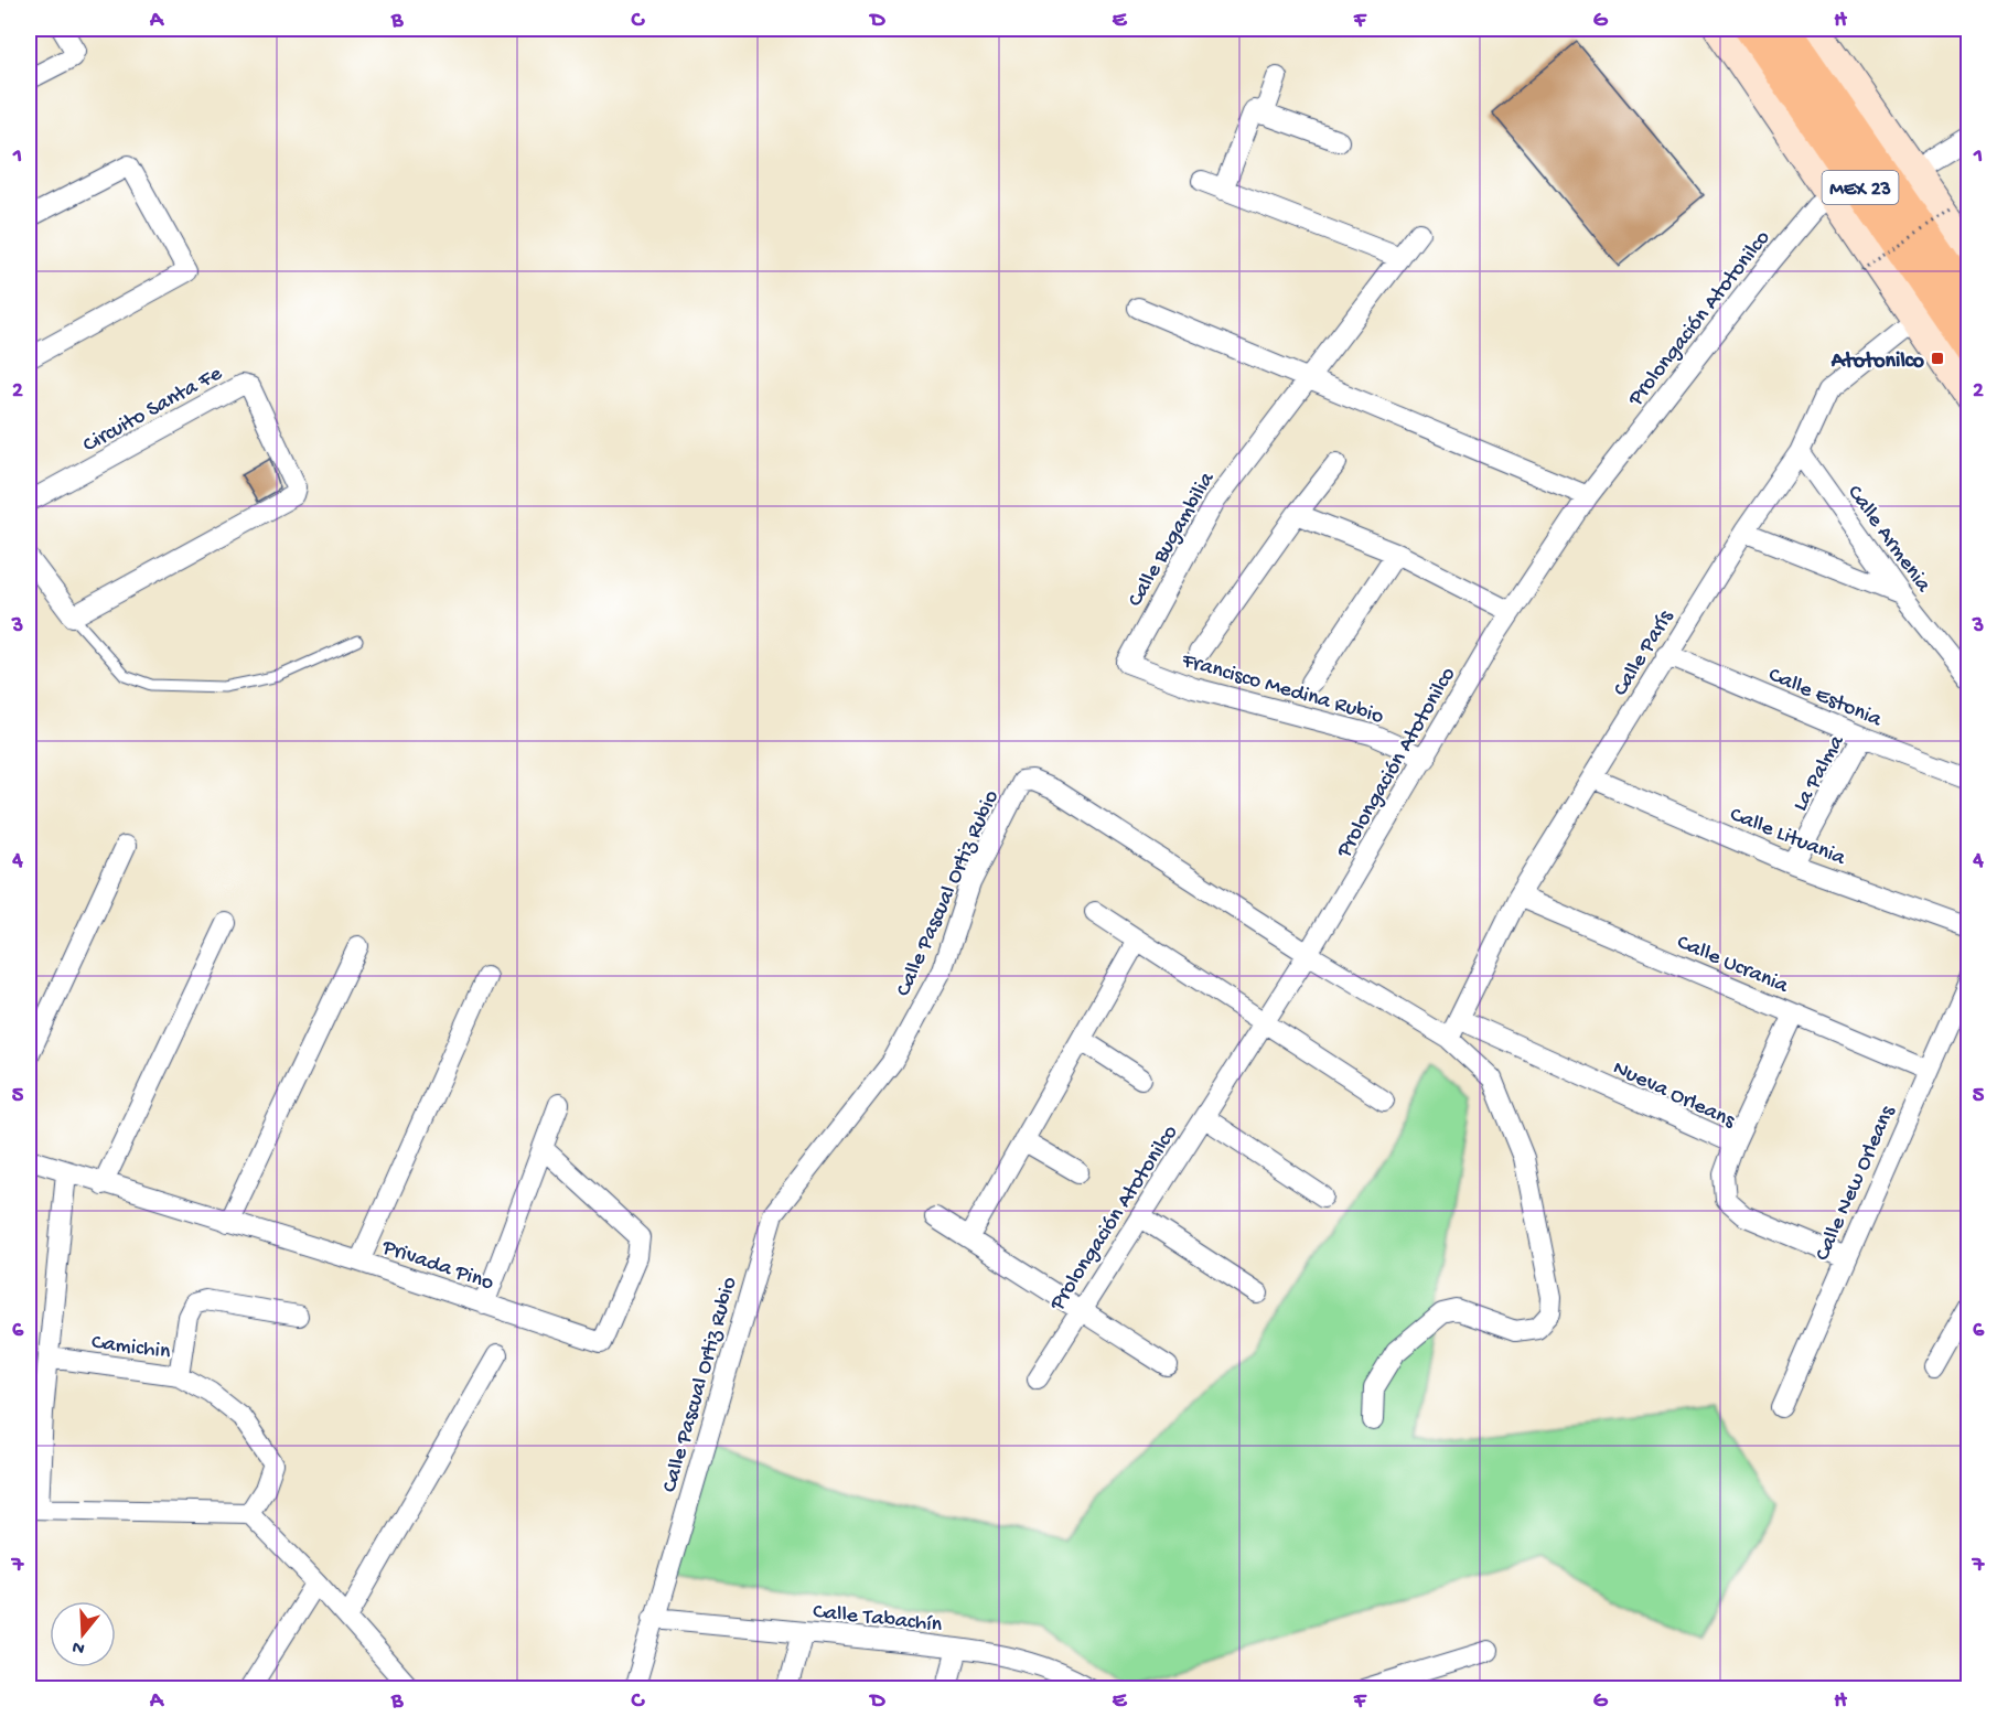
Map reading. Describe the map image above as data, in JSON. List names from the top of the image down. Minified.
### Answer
{"streets":{"main road":["MEX 23"],"street":["Prolongación Atotonilco","Circuito Santa Fe","Calle Armenia","Calle Bugambilia","Calle París","Francisco Medina Rubio","Calle Estonia","La Palma","Calle Lituania","Calle Pascual Ortiz Rubio","Calle Ucrania","Nueva Orleans","Calle New Orleans","Privada Pino","Camichin","Calle Tabachín"]},"crossings":[["Prolongación Atotonilco","Francisco Medina Rubio"],["Prolongación Atotonilco","Calle Pascual Ortiz Rubio"],["Calle Armenia","Calle París"],["Calle Bugambilia","Francisco Medina Rubio"],["Calle París","Calle Estonia"],["Calle París","Calle Lituania"],["Calle París","Calle Pascual Ortiz Rubio"],["Calle París","Calle Ucrania"],["Calle París","Nueva Orleans"],["Calle Estonia","La Palma"],["La Palma","Calle Lituania"],["Calle Pascual Ortiz Rubio","Calle Tabachín"],["Calle Ucrania","Calle New Orleans"],["Nueva Orleans","Calle New Orleans"]],"places":{"transit":["Atotonilco"]},"north":"bottom","grid":{"columns":["A","B","C","D","E","F","G","H"],"rows":["1","2","3","4","5","6","7"]}}
